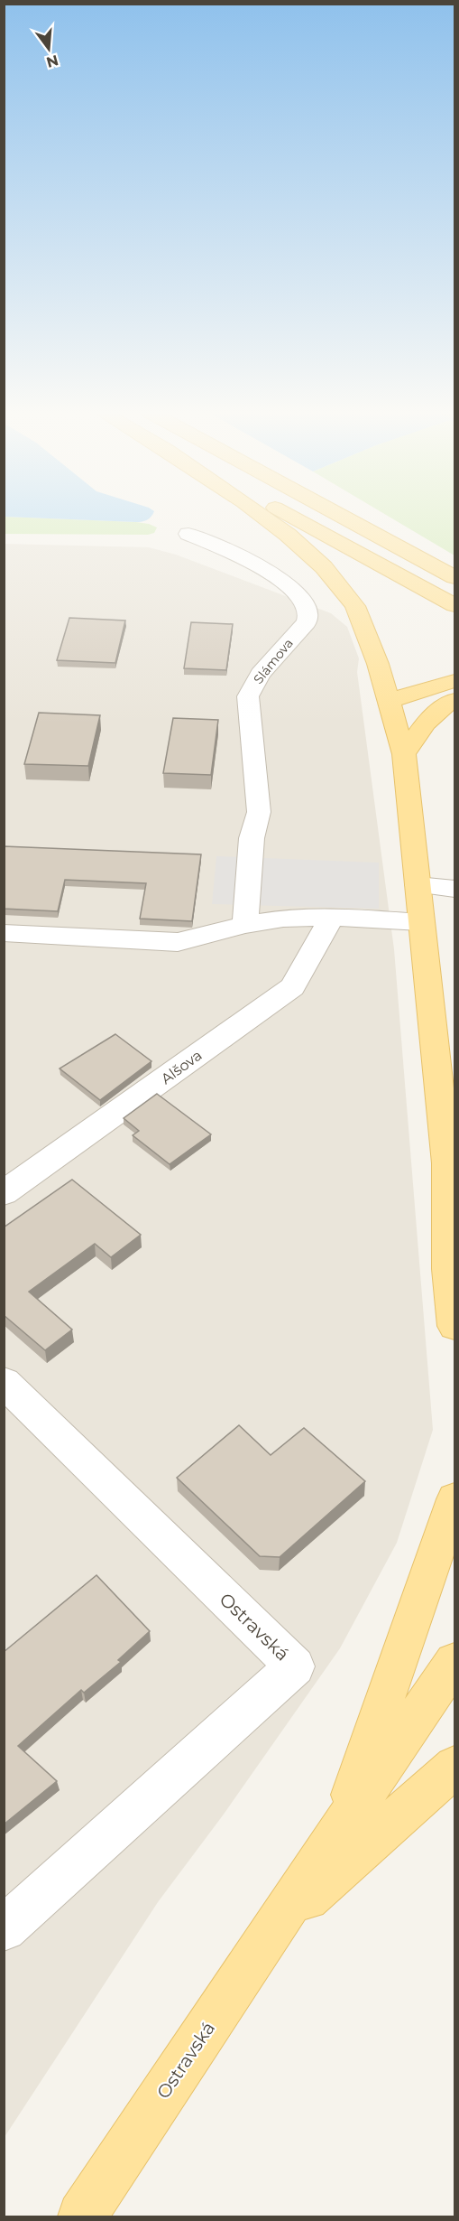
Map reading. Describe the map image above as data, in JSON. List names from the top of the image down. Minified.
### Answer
{"streets":{"main road":["Ostravská"],"street":["Slámova","Alšova"]},"north":"bottom"}
